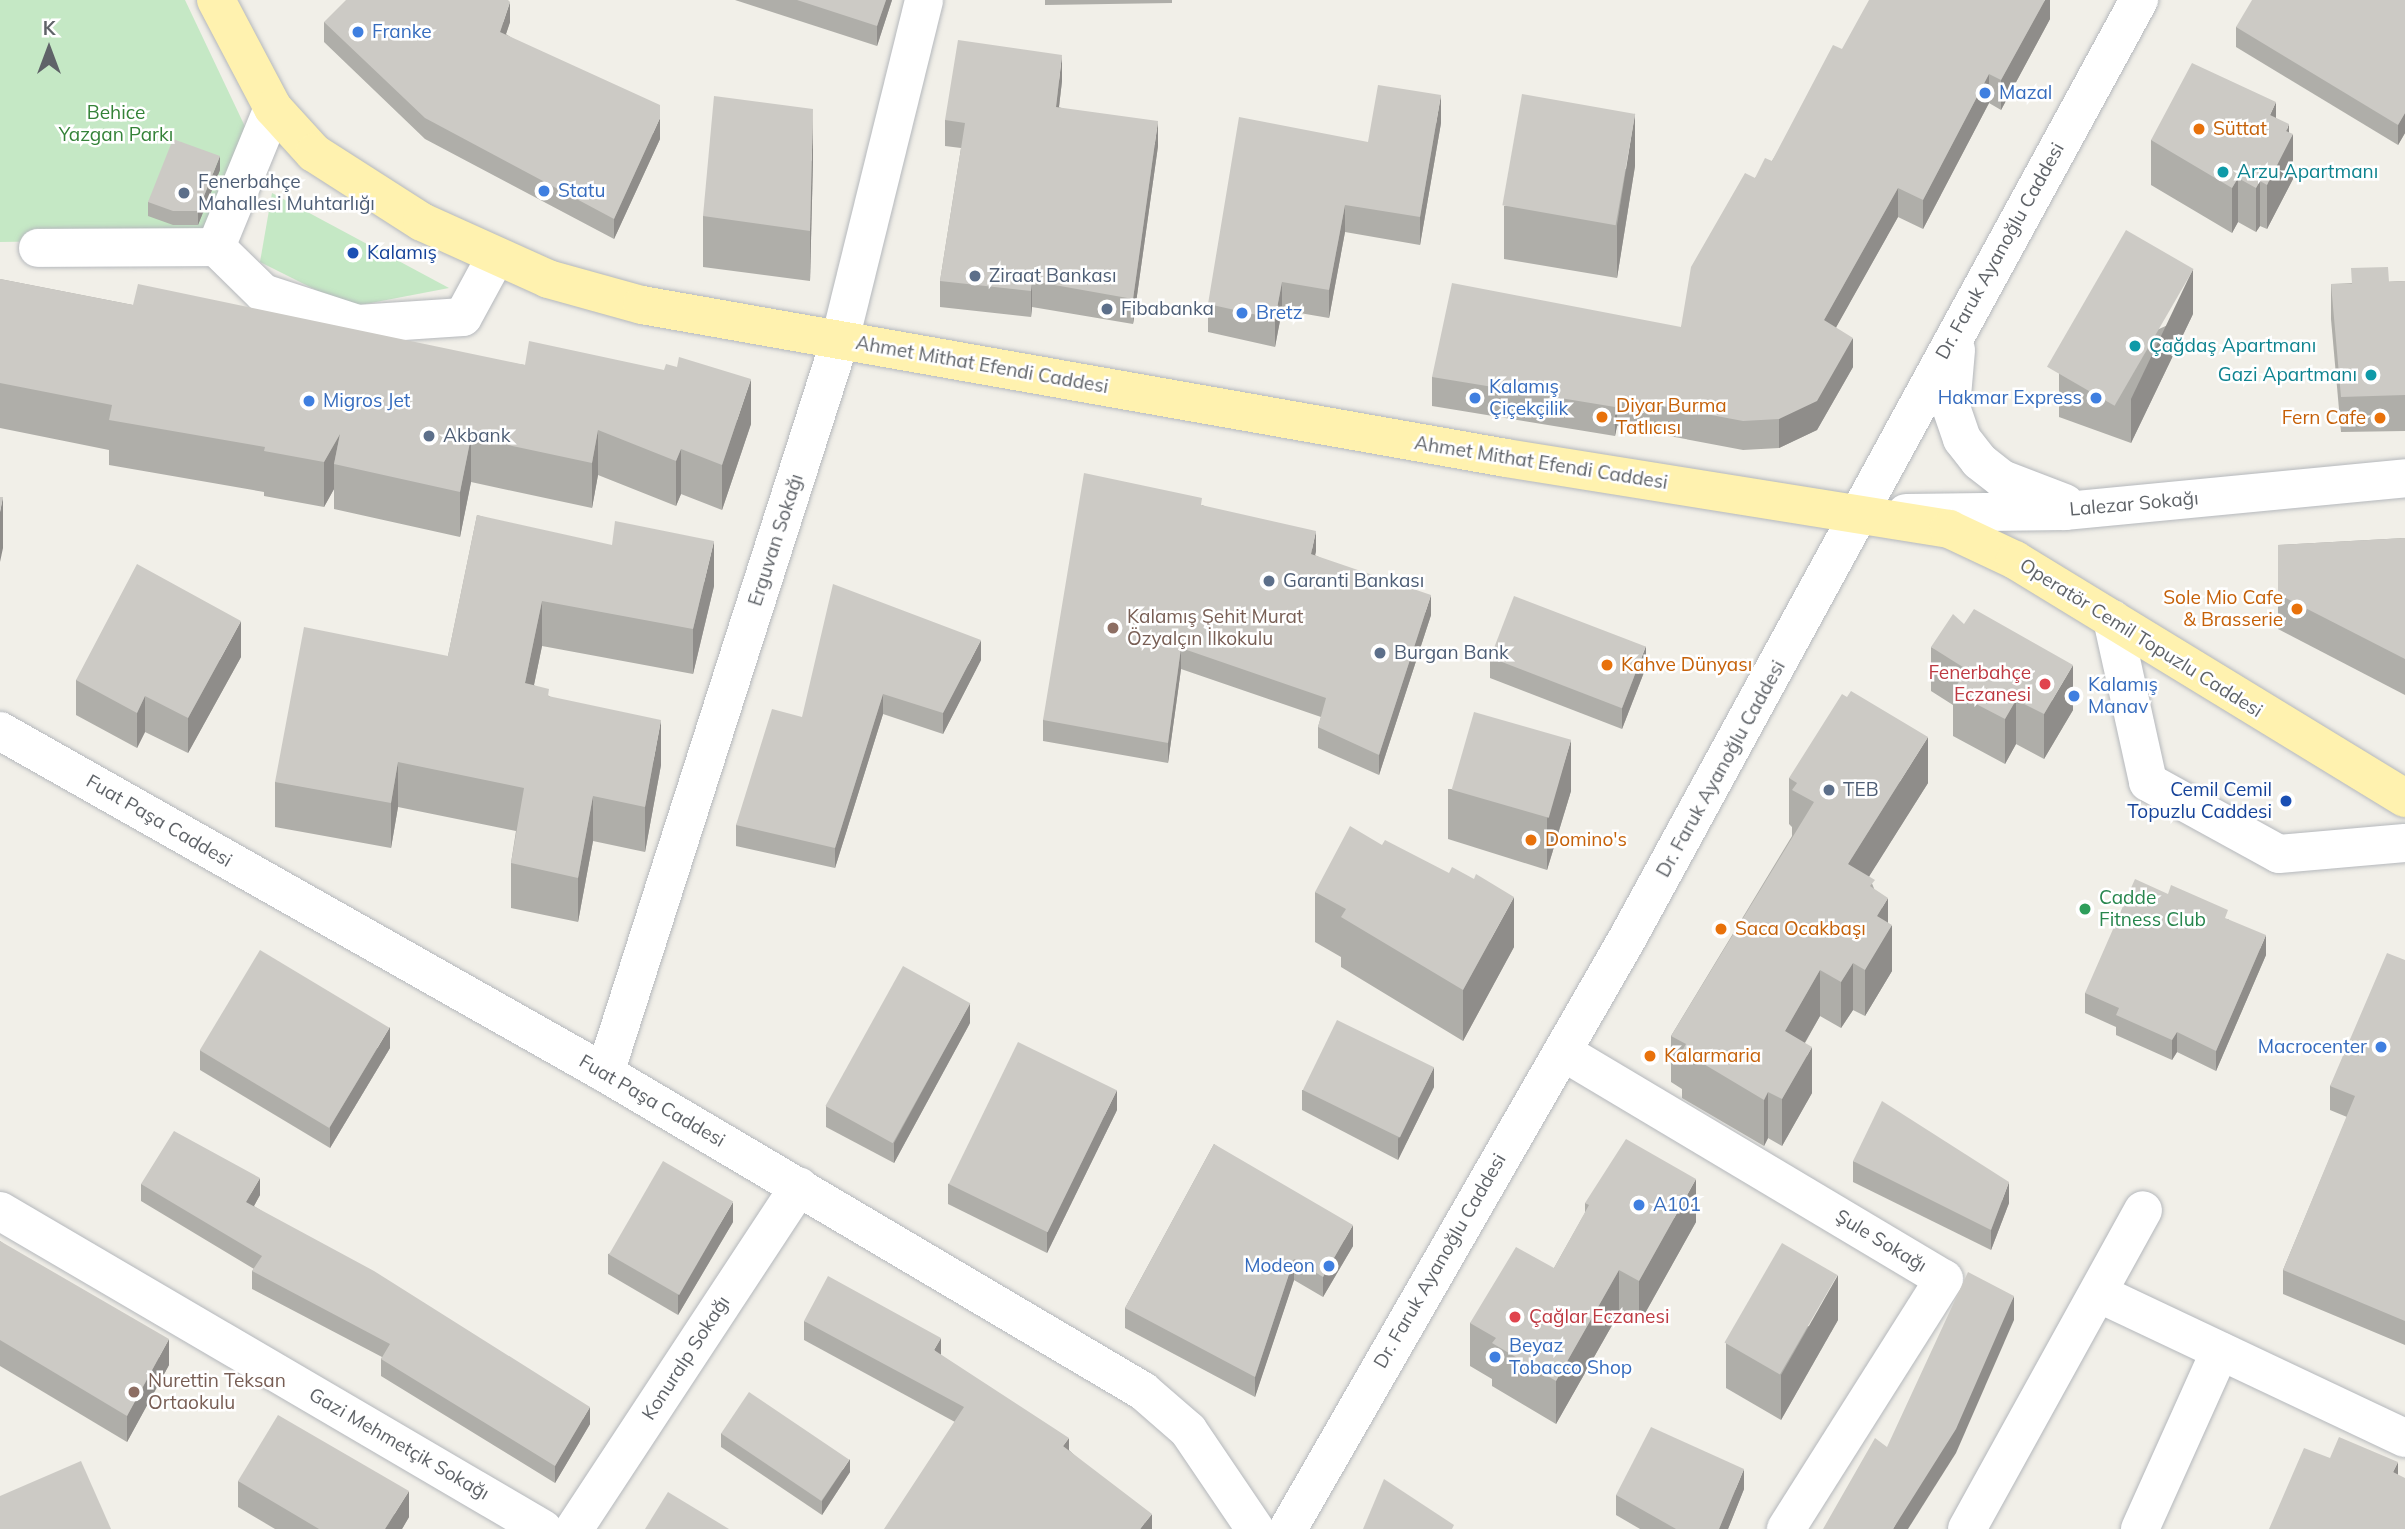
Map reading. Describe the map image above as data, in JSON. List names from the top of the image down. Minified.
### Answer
{"streets":{"main road":["Ahmet Mithat Efendi Caddesi","Operatör Cemil Topuzlu Caddesi"],"street":["Dr. Faruk Ayanoğlu Caddesi","Lalezar Sokağı","Erguvan Sokağı","Fuat Paşa Caddesi","Şule Sokağı","Konuralp Sokağı","Gazi Mehmetçik Sokağı"]},"crossings":[["Dr. Faruk Ayanoğlu Caddesi","Ahmet Mithat Efendi Caddesi"],["Dr. Faruk Ayanoğlu Caddesi","Lalezar Sokağı"],["Dr. Faruk Ayanoğlu Caddesi","Operatör Cemil Topuzlu Caddesi"],["Dr. Faruk Ayanoğlu Caddesi","Şule Sokağı"],["Ahmet Mithat Efendi Caddesi","Lalezar Sokağı"],["Ahmet Mithat Efendi Caddesi","Erguvan Sokağı"],["Ahmet Mithat Efendi Caddesi","Operatör Cemil Topuzlu Caddesi"],["Lalezar Sokağı","Operatör Cemil Topuzlu Caddesi"],["Erguvan Sokağı","Fuat Paşa Caddesi"],["Fuat Paşa Caddesi","Konuralp Sokağı"]],"parks":["Behice Yazgan Parkı"],"places":["Franke","Mazal","Süttat","Arzu Apartmanı","Statu","Fenerbahçe Mahallesi Muhtarlığı","Kalamış","Ziraat Bankası","Fibabanka","Bretz","Çağdaş Apartmanı","Gazi Apartmanı","Kalamış Çiçekçilik","Hakmar Express","Migros Jet","Diyar Burma Tatlıcısı","Fern Cafe","Akbank","Garanti Bankası","Sole Mio Cafe & Brasserie","Kalamış Şehit Murat Özyalçın İlkokulu","Burgan Bank","Kahve Dünyası","Fenerbahçe Eczanesi","Kalamış Manav","TEB","Cemil Cemil Topuzlu Caddesi","Domino's","Cadde Fitness Club","Saca Ocakbaşı","Macrocenter","Kalarmaria","A101","Modeon","Çağlar Eczanesi","Beyaz Tobacco Shop","Nurettin Teksan Ortaokulu"],"north":"top"}
